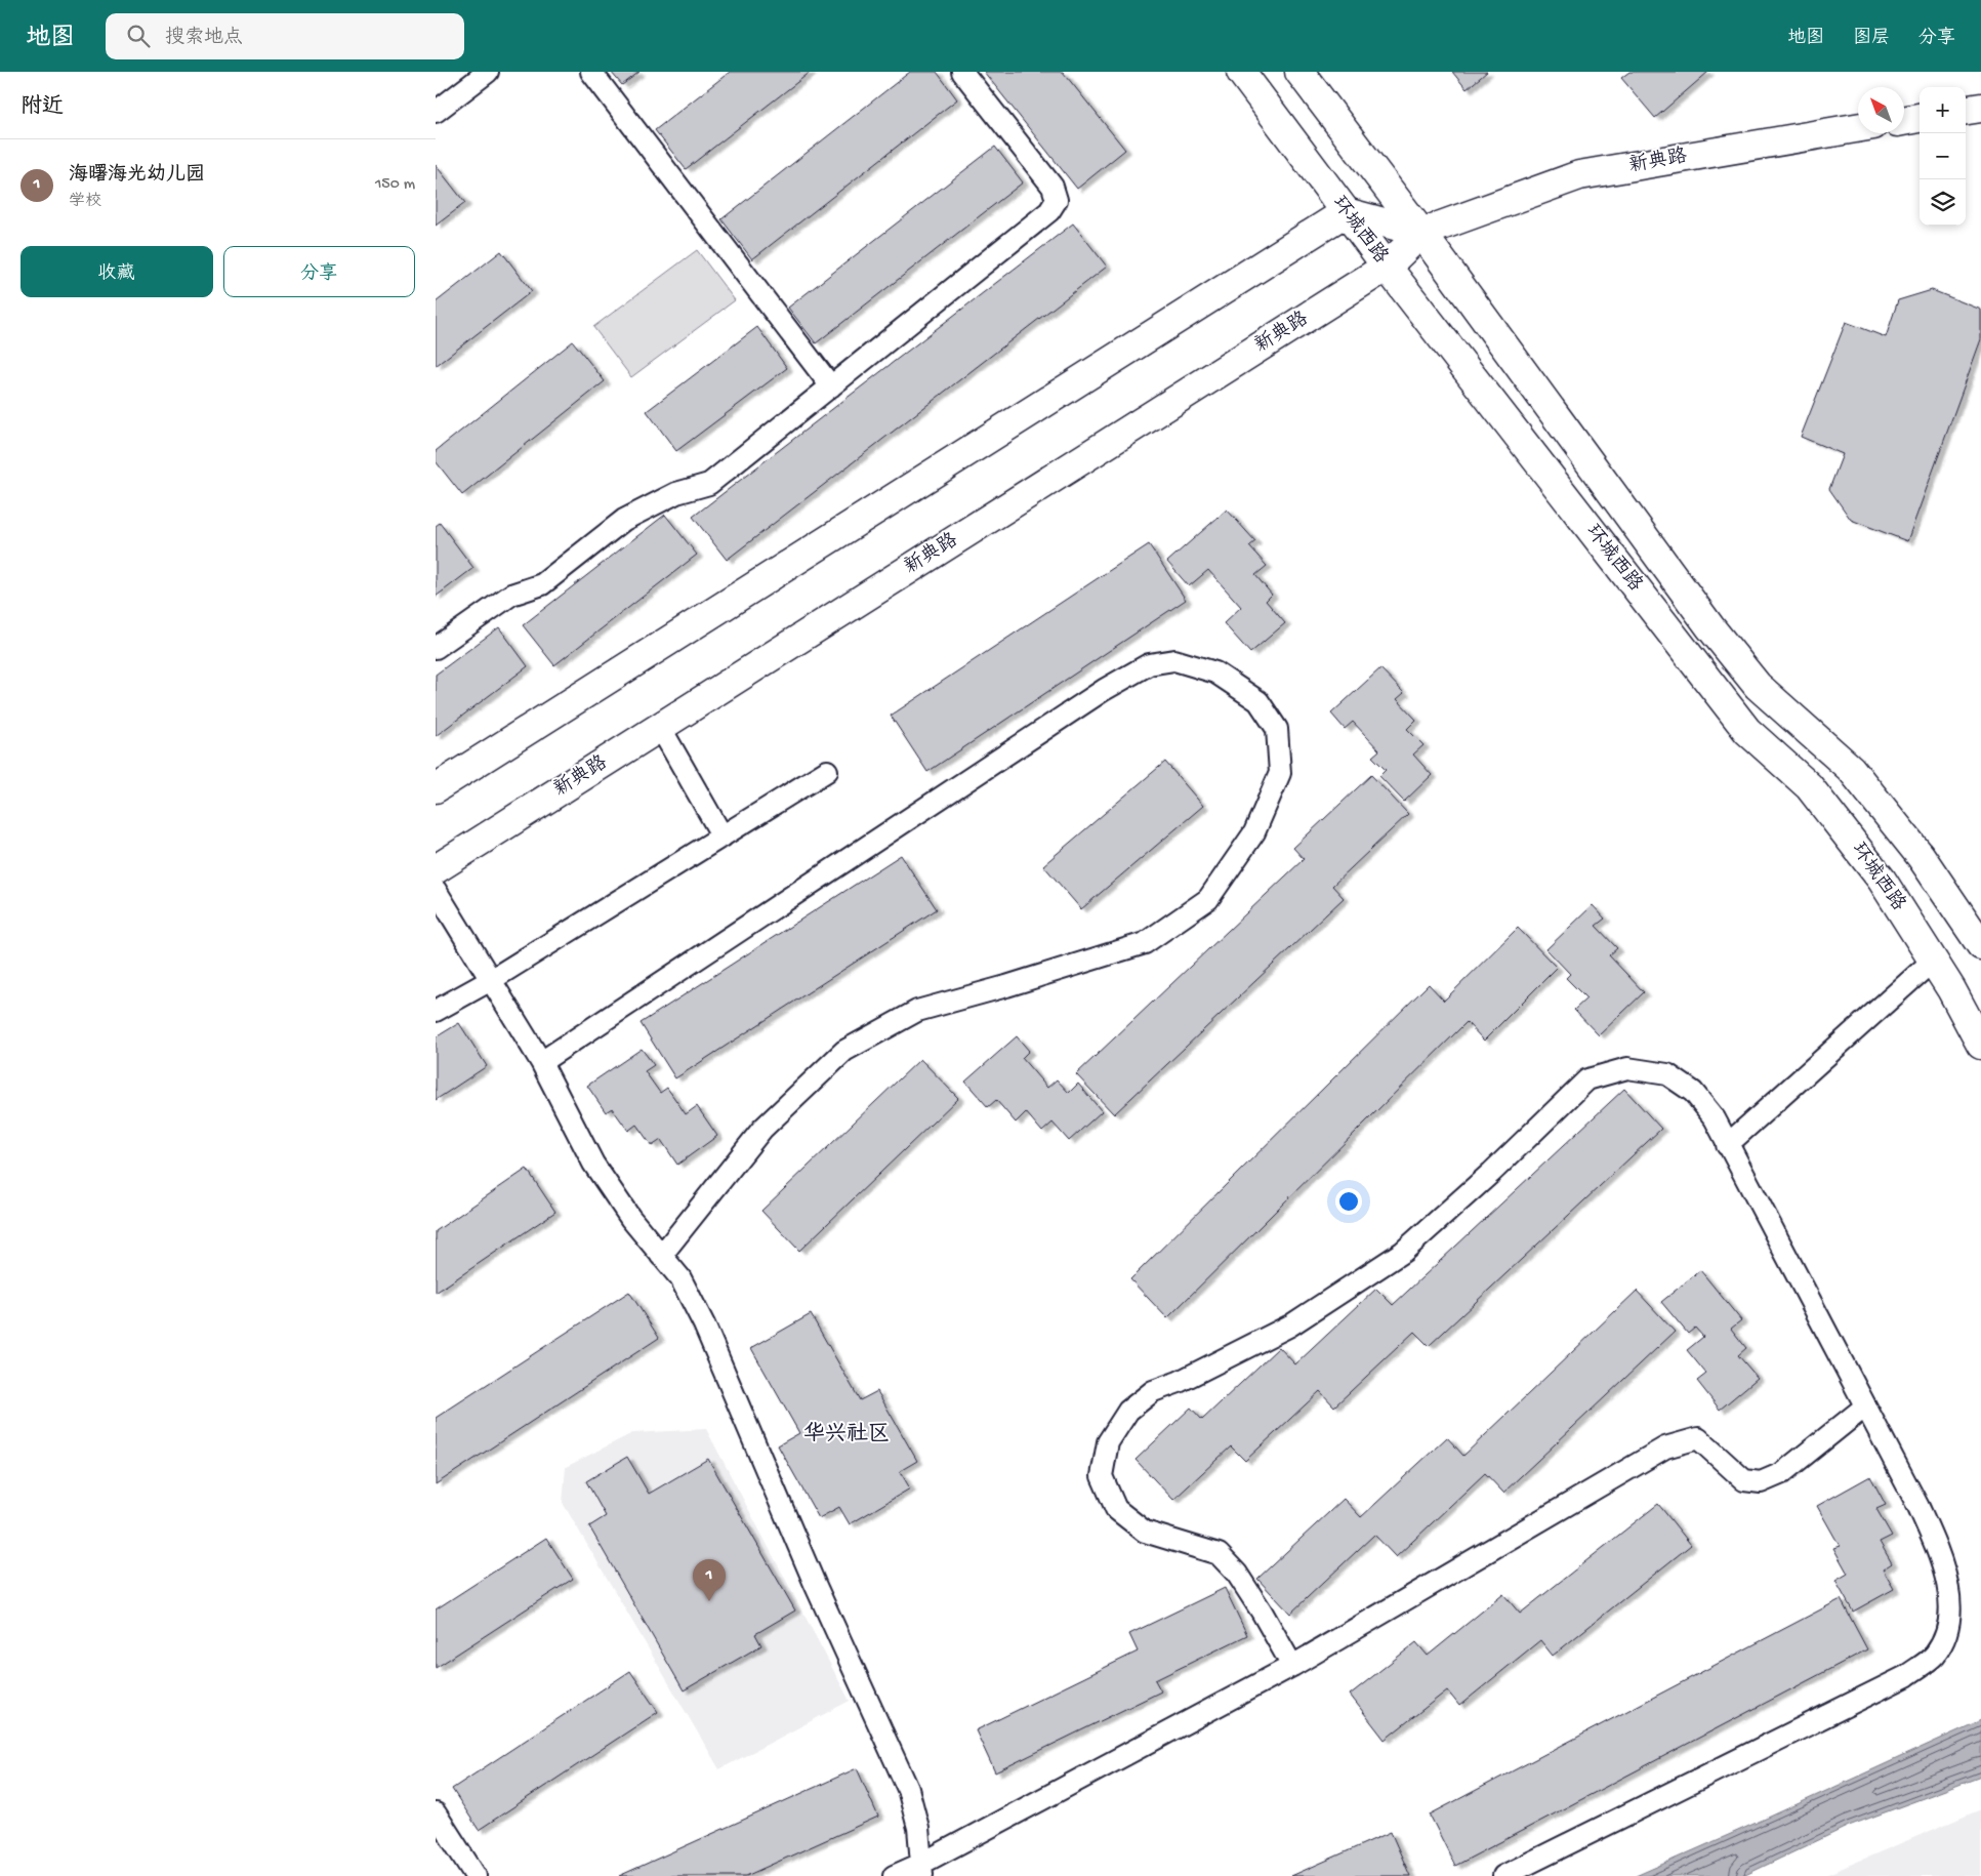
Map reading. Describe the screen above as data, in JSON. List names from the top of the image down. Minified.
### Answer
{"streets":{"main road":["新典路","环城西路"]},"crossings":[["新典路","环城西路"]],"districts":["华兴社区"],"north":"top left","page":{"header":"地图","search":"搜索地点","nav":["地图","图层","分享"],"heading":"附近","map_buttons":["+","−"],"list":[{"mark":"1","name":"海曙海光幼儿园","note":"学校","value":"150 m"}],"buttons":["收藏","分享"],"pins":"1"}}
